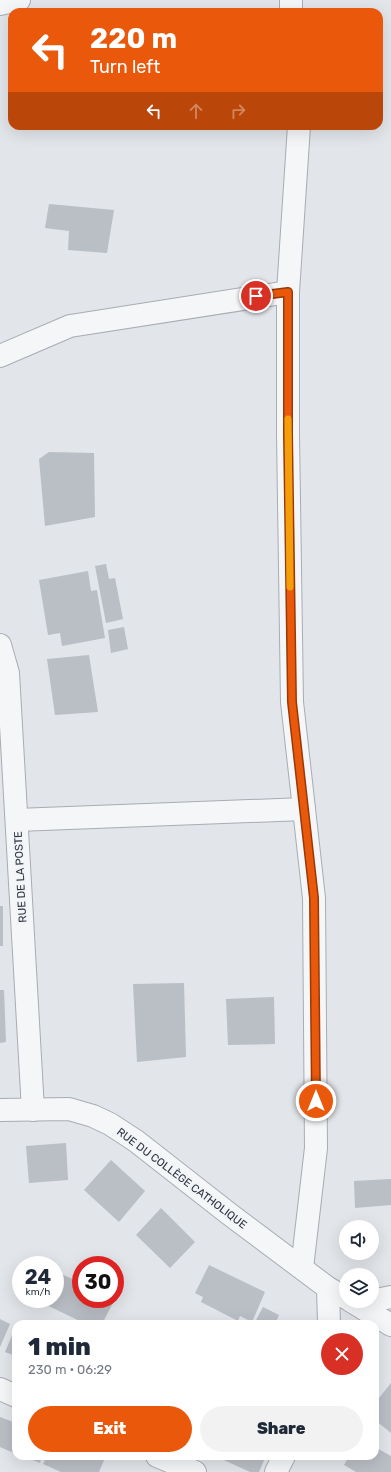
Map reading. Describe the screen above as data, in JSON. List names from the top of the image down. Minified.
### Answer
{"streets":{"street":["RUE DE LA POSTE","RUE DU COLLÈGE CATHOLIQUE"]},"crossings":[["RUE DE LA POSTE","RUE DU COLLÈGE CATHOLIQUE"]],"page":{"turn":["220 m","Turn left"],"speed":"24 km/h","limit":"30","heading":["1 min","230 m · 06:29"],"buttons":["Exit","Share"]}}
